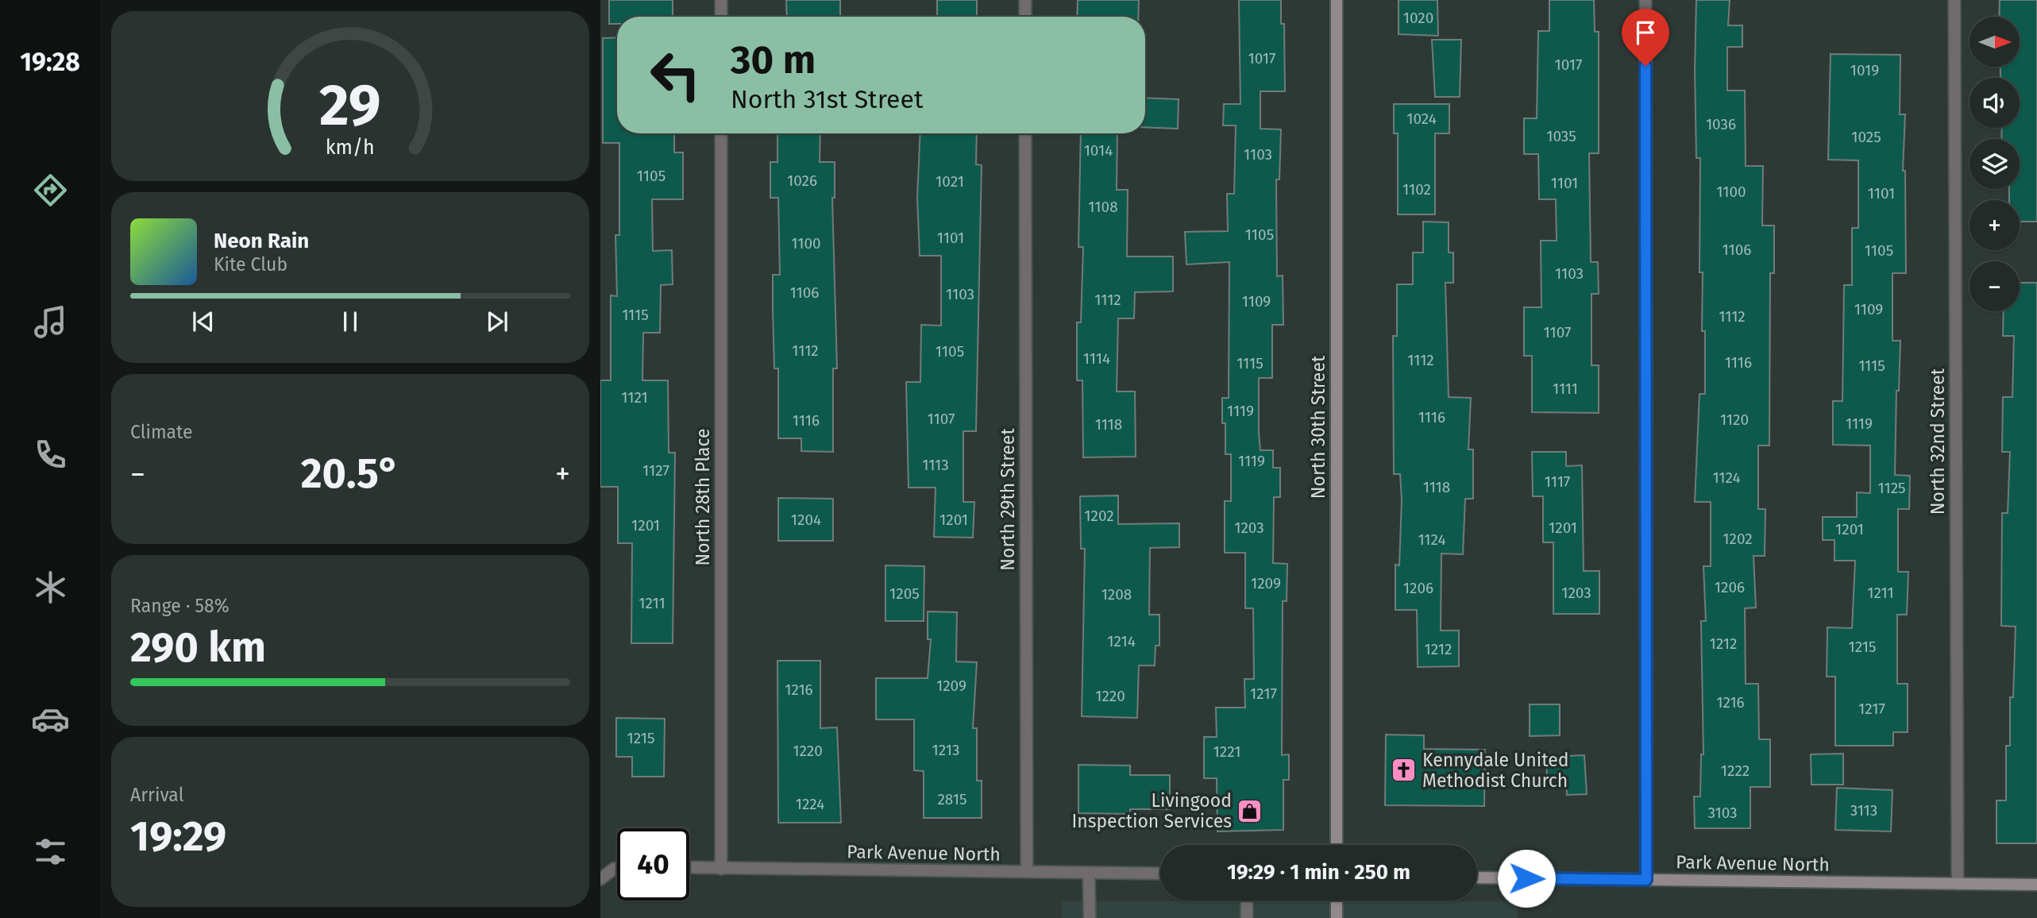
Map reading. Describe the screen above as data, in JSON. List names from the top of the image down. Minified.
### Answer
{"streets":{"street":["North 30th Street","North 32nd Street","North 28th Place","North 29th Street","Park Avenue North"]},"crossings":[["North 32nd Street","Park Avenue North"],["North 28th Place","Park Avenue North"],["North 29th Street","Park Avenue North"]],"places":{"church":["Kennydale United Methodist Church"],"shop":["Livingood Inspection Services"]},"house_numbers":["1020","1017","1017","1019","1024","1036","1035","1025","1014","1103","1105","1026","1021","1101","1102","1100","1101","1108","1105","1101","1100","1106","1105","1103","1106","1103","1112","1109","1109","1115","1112","1107","1112","1105","1114","1112","1116","1115","1115","1111","1121","1119","1116","1107","1120","1116","1119","1118","1119","1113","1127","1124","1117","1118","1125","1202","1204","1201","1201","1203","1201","1201","1202","1124","1209","1206","1206","1203","1211","1205","1208","1211","1214","1212","1215","1212","1209","1216","1217","1220","1216","1217","1215","1213","1220","1221","1222","2815","1224","3113","3103"],"north":"right","page":{"tabs":"19:28","map_buttons":["+","−"],"turn":["30 m","North 31st Street"],"song":["Neon Rain","Kite Club"],"tile":["Climate",["Range · 58%","290 km"],["Arrival","19:29"]],"heat":["−","20.5°","+"],"limit":"40","trip":"19:29 · 1 min · 250 m","gauge":["29","km/h"]}}
